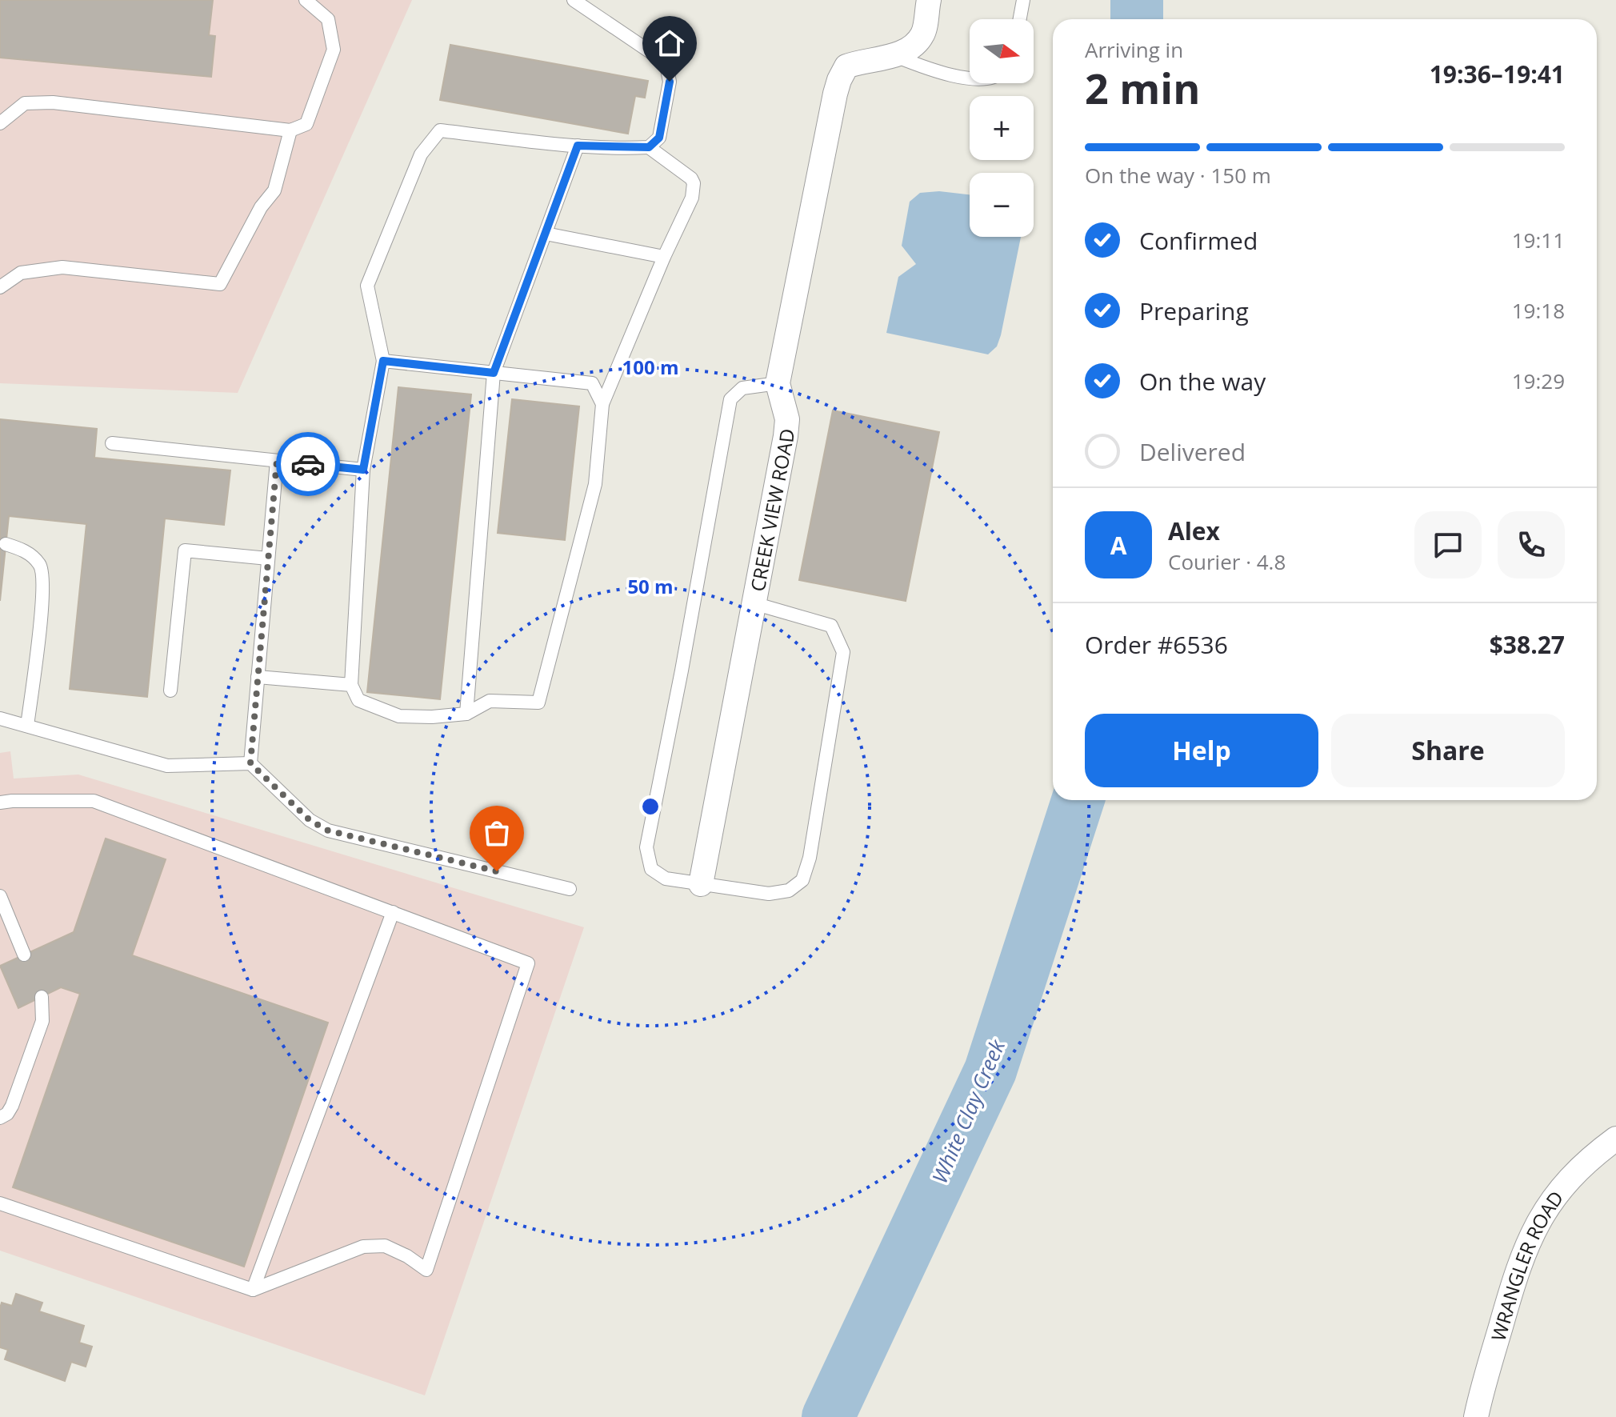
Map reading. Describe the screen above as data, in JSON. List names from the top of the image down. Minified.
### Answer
{"streets":{"street":["CREEK VIEW ROAD","WRANGLER ROAD"]},"water":["White Clay Creek"],"north":"right","page":{"map_buttons":["+","−"],"heading":["2 min","Arriving in","19:36–19:41"],"panel":["Alex","Courier · 4.8","Order #6536","$38.27"],"bar":"On the way · 150 m","list":[["Confirmed","19:11"],["Preparing","19:18"],["On the way","19:29"],"Delivered"],"round":"A","buttons":["Help","Share"]},"rings":["100 m","50 m"]}
